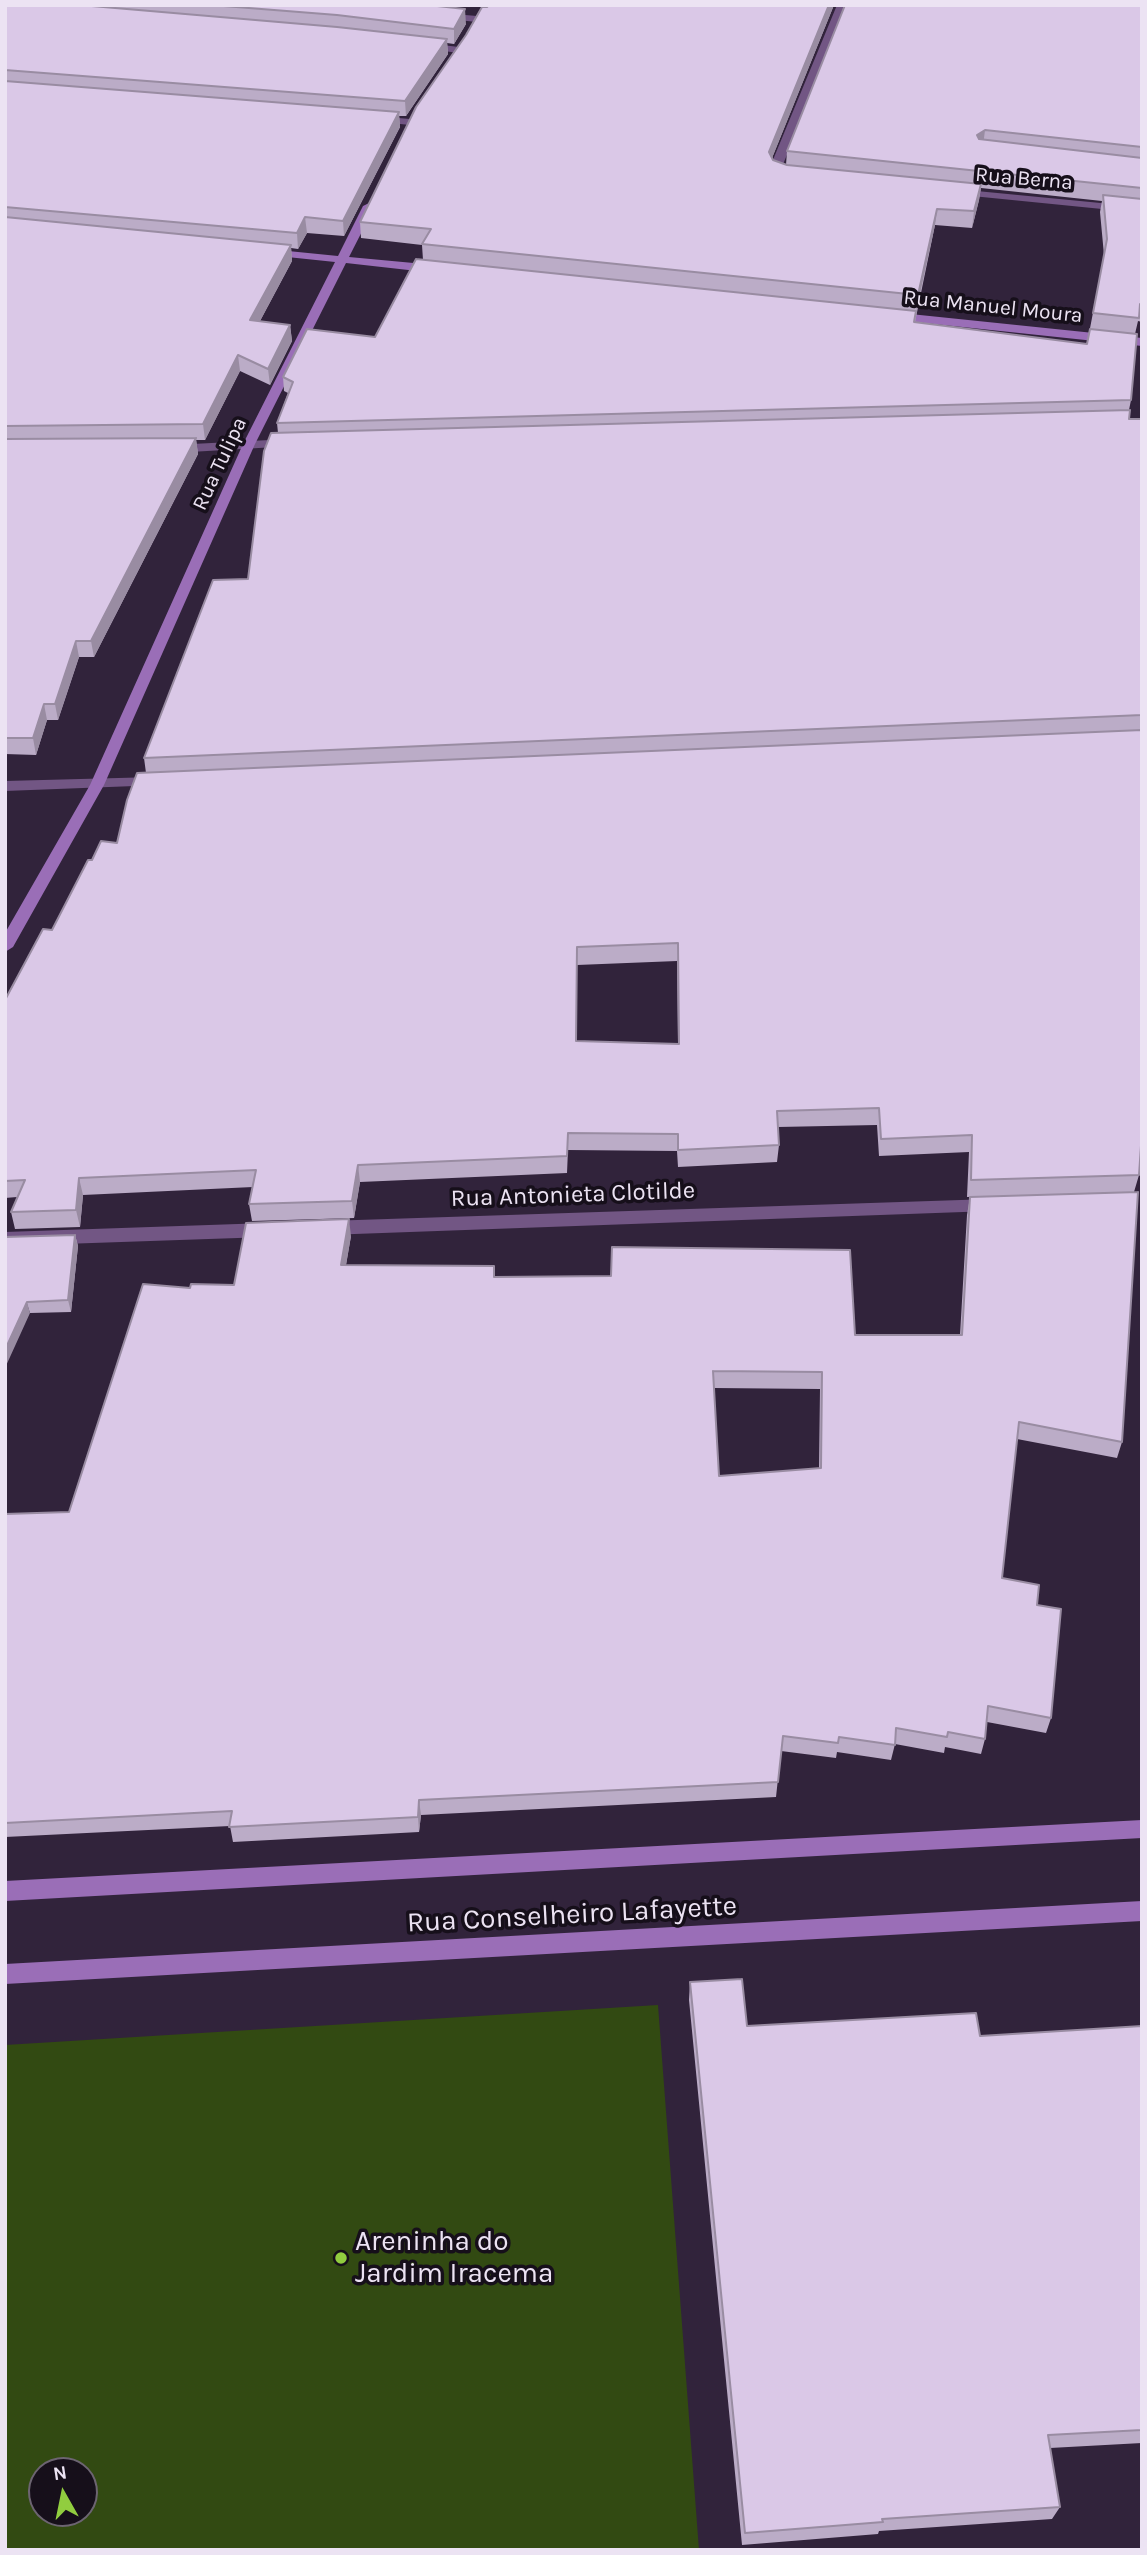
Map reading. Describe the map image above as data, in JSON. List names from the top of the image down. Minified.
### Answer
{"streets":{"street":["Rua Berna","Rua Manuel Moura","Rua Tulipa","Rua Antonieta Clotilde","Rua Conselheiro Lafayette"]},"places":["Areninha do Jardim Iracema"],"north":"top"}
